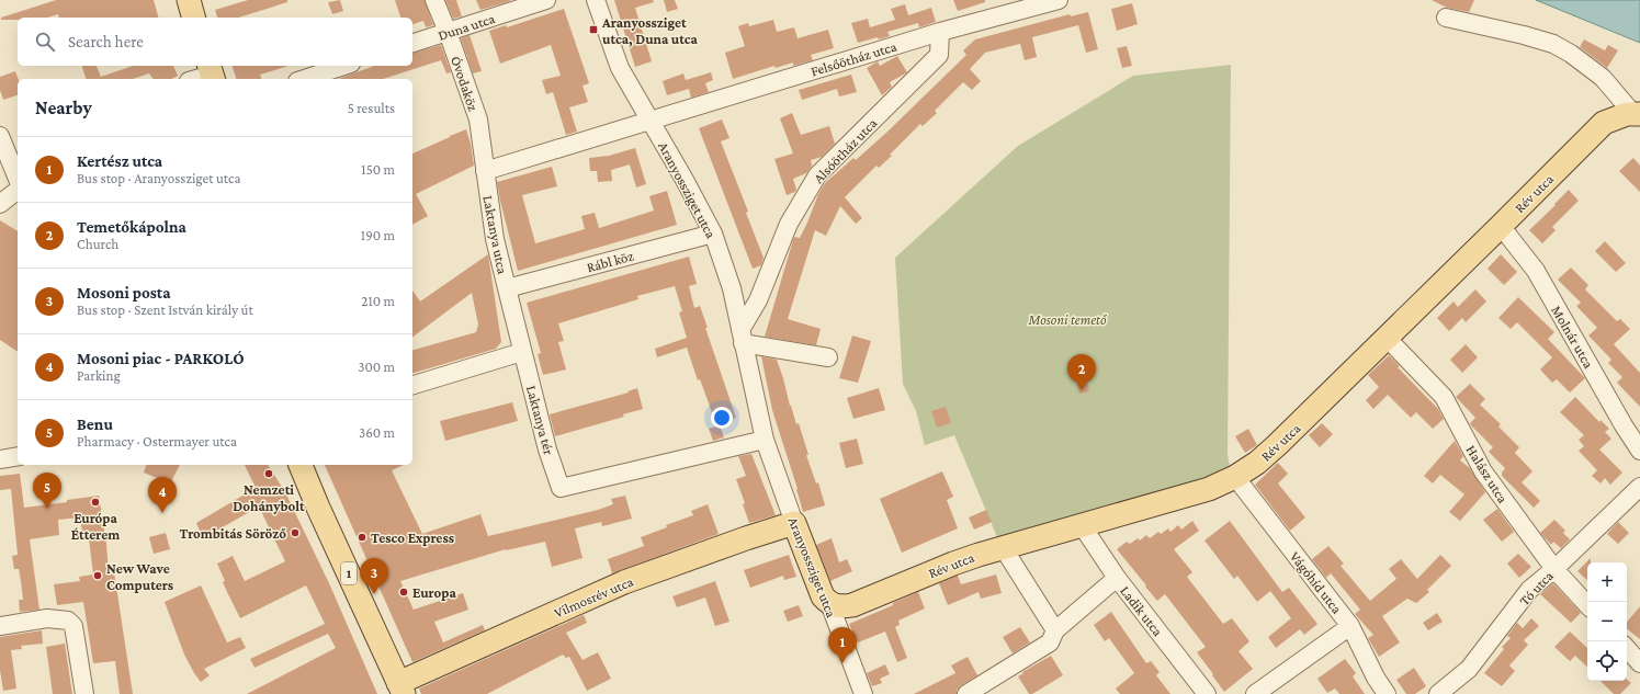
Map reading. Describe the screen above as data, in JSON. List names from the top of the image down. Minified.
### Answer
{"streets":{"main road":["Aranyossziget utca","Rév utca","1","Vilmosrév utca"],"street":["Duna utca","Felsőötház utca","Óvodaköz","Alsóötház utca","Laktanya utca","Rábl köz","Molnár utca","Laktanya tér","Halász utca","Vágóhíd utca","Tó utca","Ladik utca"]},"crossings":[["Duna utca","Óvodaköz"],["Felsőötház utca","Alsóötház utca"],["Felsőötház utca","Aranyossziget utca"],["Óvodaköz","Laktanya utca"],["Alsóötház utca","Aranyossziget utca"],["Aranyossziget utca","Rév utca"],["Aranyossziget utca","Rábl köz"],["Aranyossziget utca","Laktanya tér"],["Aranyossziget utca","Vilmosrév utca"],["Rév utca","Molnár utca"],["Rév utca","Halász utca"],["Rév utca","Vágóhíd utca"],["Rév utca","Ladik utca"],["Laktanya utca","Rábl köz"],["Laktanya utca","Laktanya tér"],["Halász utca","Tó utca"],["1","Vilmosrév utca"]],"parks":["Mosoni temető"],"places":{"transit":["Aranyossziget utca, Duna utca"],"other":["Nemzeti Dohánybolt","Európa Étterem","Trombitás Söröző","Tesco Express","New Wave Computers","Europa"]},"page":{"search":"Search here","heading":["Nearby","5 results"],"list":[{"mark":"1","name":"Kertész utca","note":"Bus stop · Aranyossziget utca","value":"150 m"},{"mark":"2","name":"Temetőkápolna","note":"Church","value":"190 m"},{"mark":"3","name":"Mosoni posta","note":"Bus stop · Szent István király út","value":"210 m"},{"mark":"4","name":"Mosoni piac - PARKOLÓ","note":"Parking","value":"300 m"},{"mark":"5","name":"Benu","note":"Pharmacy · Ostermayer utca","value":"360 m"}],"pins":["2","5","4","3","1"],"map_buttons":["+","−"]}}
